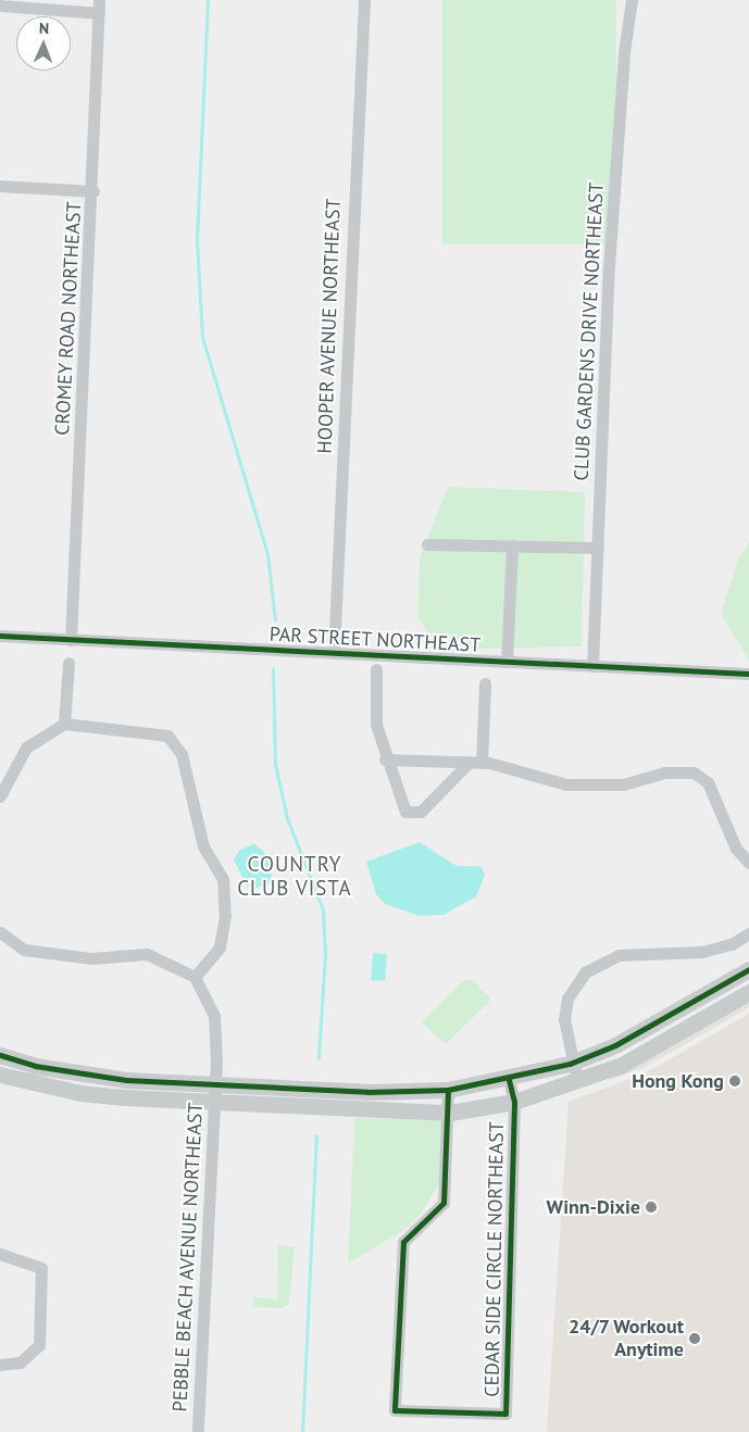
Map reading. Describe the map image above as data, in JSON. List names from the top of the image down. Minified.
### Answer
{"streets":{"street":["CROMEY ROAD NORTHEAST","HOOPER AVENUE NORTHEAST","CLUB GARDENS DRIVE NORTHEAST","PAR STREET NORTHEAST","PEBBLE BEACH AVENUE NORTHEAST","CEDAR SIDE CIRCLE NORTHEAST"]},"crossings":[["CROMEY ROAD NORTHEAST","PAR STREET NORTHEAST"],["HOOPER AVENUE NORTHEAST","PAR STREET NORTHEAST"],["CLUB GARDENS DRIVE NORTHEAST","PAR STREET NORTHEAST"]],"districts":["COUNTRY CLUB VISTA"],"places":["Hong Kong","Winn-Dixie","24/7 Workout Anytime"],"north":"top"}
